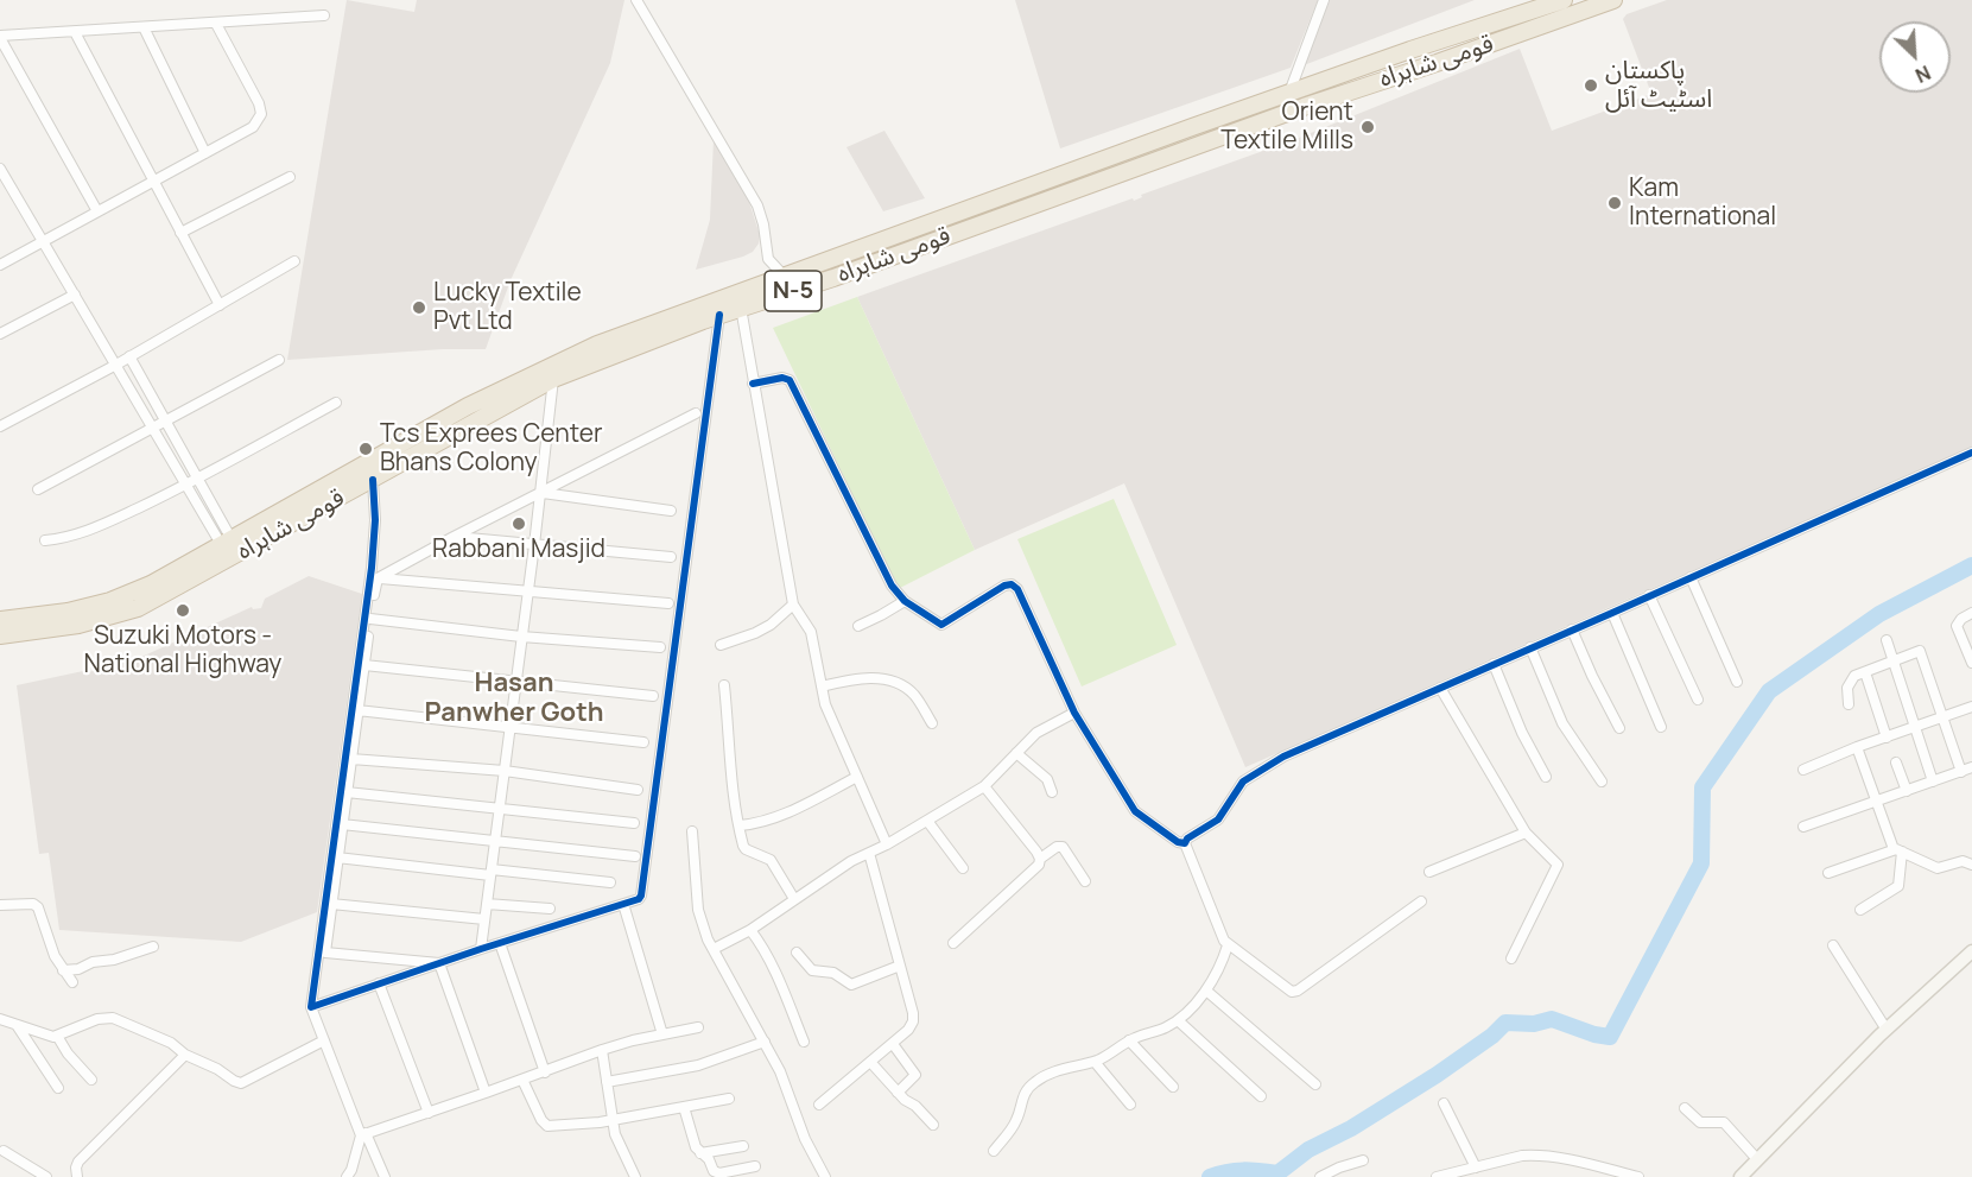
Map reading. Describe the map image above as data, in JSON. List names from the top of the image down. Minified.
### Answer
{"streets":{"highway":["قومی شاہراہ","N-5"]},"districts":["Hasan Panwher Goth"],"places":["پاکستان اسٹیٹ آئل","Orient Textile Mills","Kam International","Lucky Textile Pvt Ltd","Tcs Exprees Center Bhans Colony","Rabbani Masjid","Suzuki Motors - National Highway"],"north":"bottom right"}
